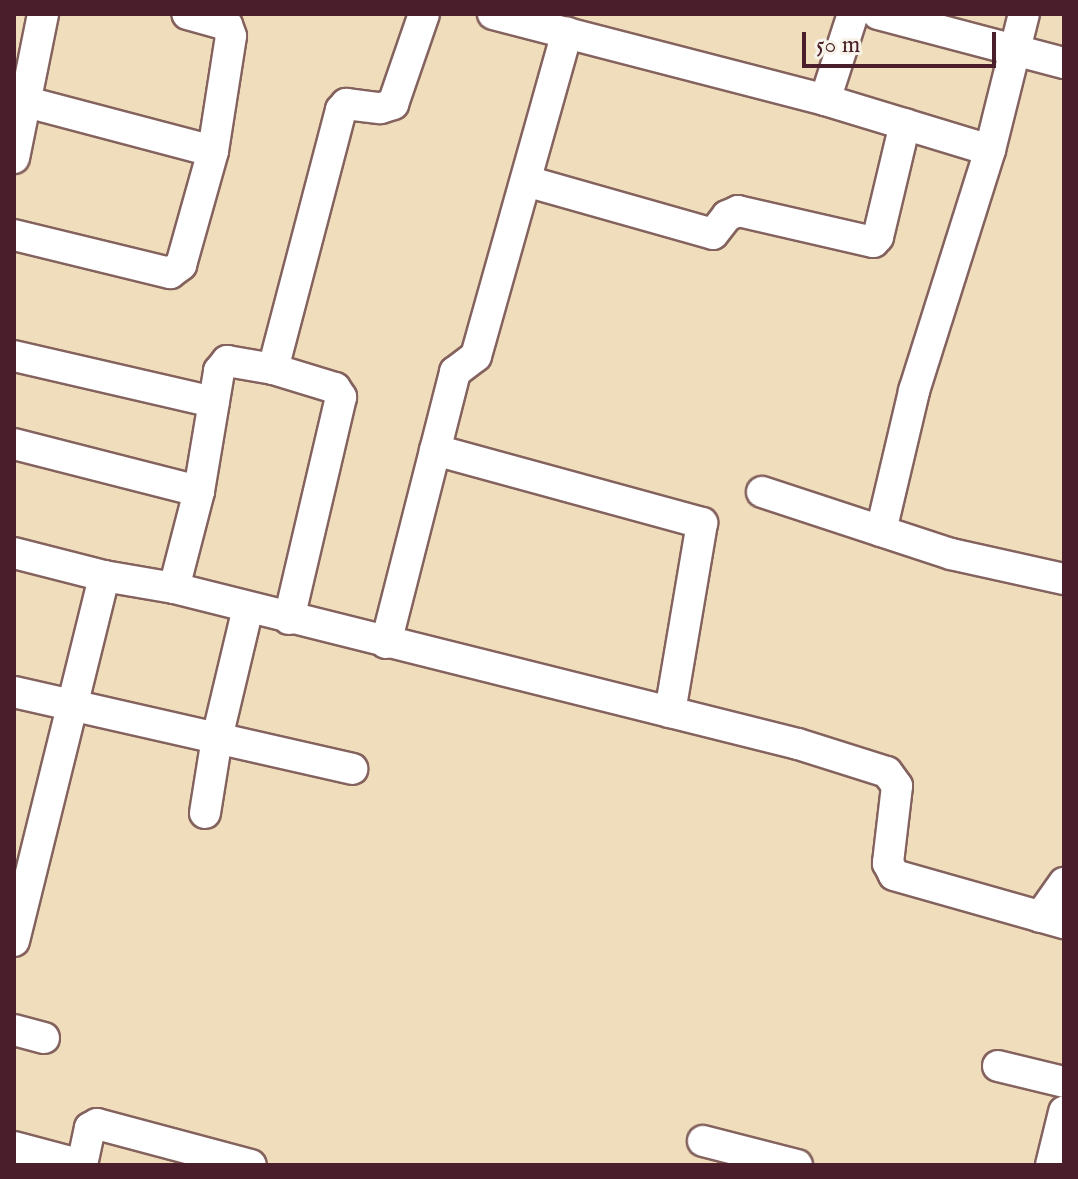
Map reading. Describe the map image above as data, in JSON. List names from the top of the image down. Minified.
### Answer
{"scale_bar":"50 m"}
